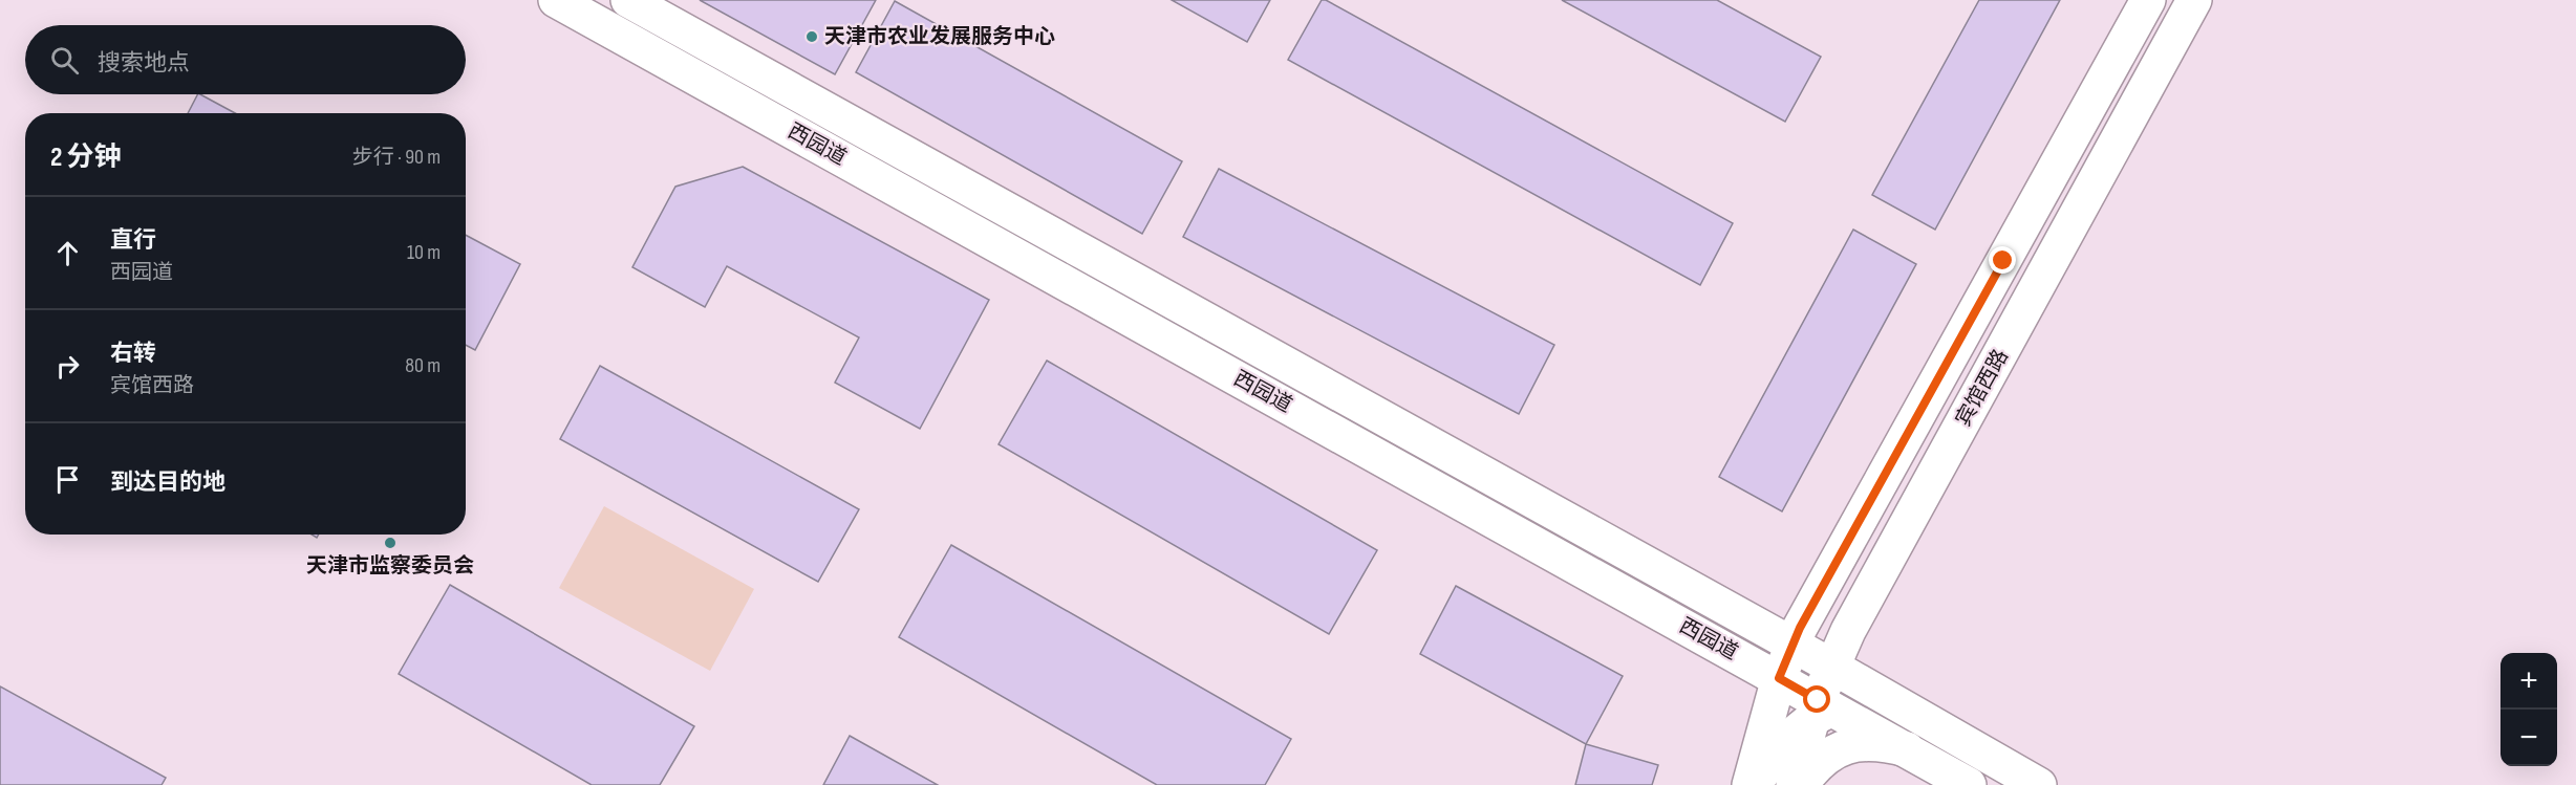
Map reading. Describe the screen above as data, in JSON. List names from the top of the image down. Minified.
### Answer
{"streets":{"street":["西园道","宾馆西路"]},"crossings":[["西园道","宾馆西路"]],"places":["天津市农业发展服务中心","天津市监察委员会"],"page":{"search":"搜索地点","heading":["2 分钟","步行 · 90 m"],"list":[["直行","西园道","10 m"],["右转","宾馆西路","80 m"],"到达目的地"],"map_buttons":["+","−"]}}
